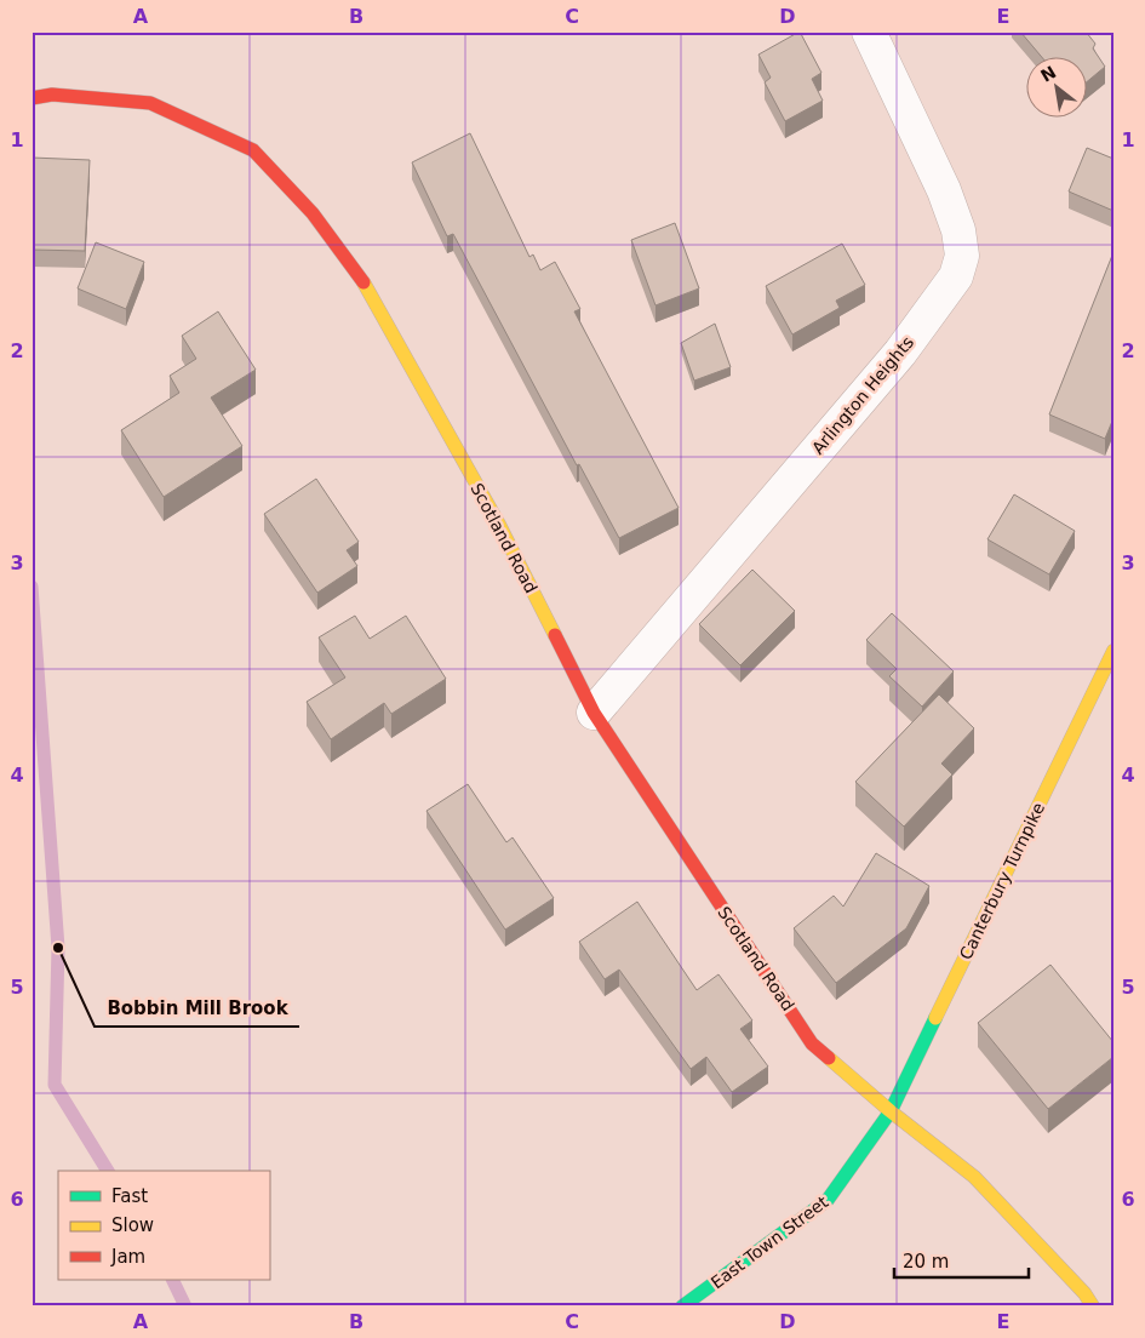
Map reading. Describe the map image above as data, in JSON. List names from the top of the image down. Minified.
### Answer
{"streets":{"street":["Arlington Heights","Scotland Road","Canterbury Turnpike","East Town Street"]},"crossings":[["Arlington Heights","Scotland Road"],["Scotland Road","Canterbury Turnpike"],["Scotland Road","East Town Street"],["Canterbury Turnpike","East Town Street"]],"places":["Bobbin Mill Brook"],"legend":["Fast","Slow","Jam"],"scale_bar":"20 m","north":"top left","grid":{"columns":["A","B","C","D","E"],"rows":["1","2","3","4","5","6"]}}
